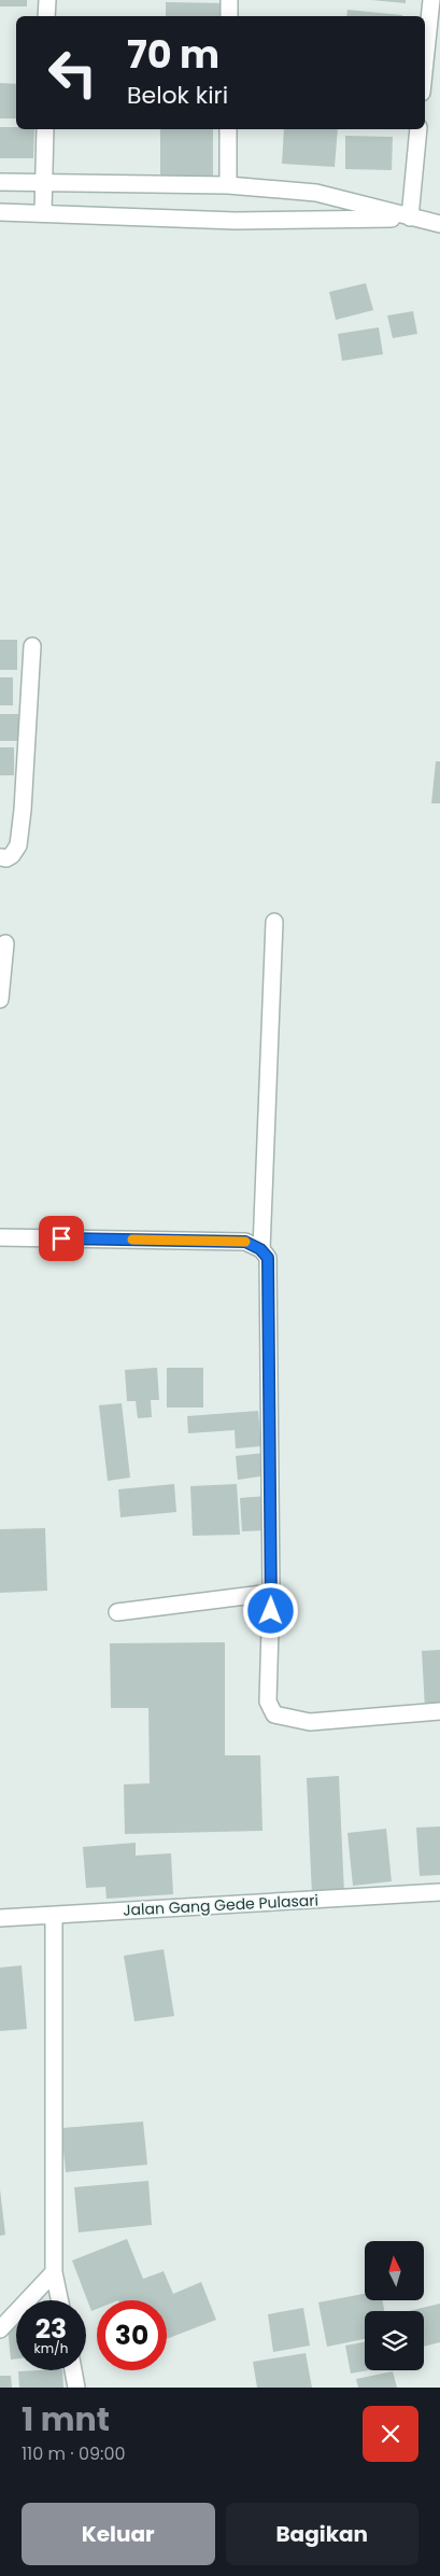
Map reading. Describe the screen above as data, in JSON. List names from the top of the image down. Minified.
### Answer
{"streets":{"street":["Jalan Gang Gede Pulasari"]},"north":"top","page":{"turn":["70 m","Belok kiri"],"speed":"23 km/h","limit":"30","heading":["1 mnt","110 m · 09:00"],"buttons":["Keluar","Bagikan"]}}
